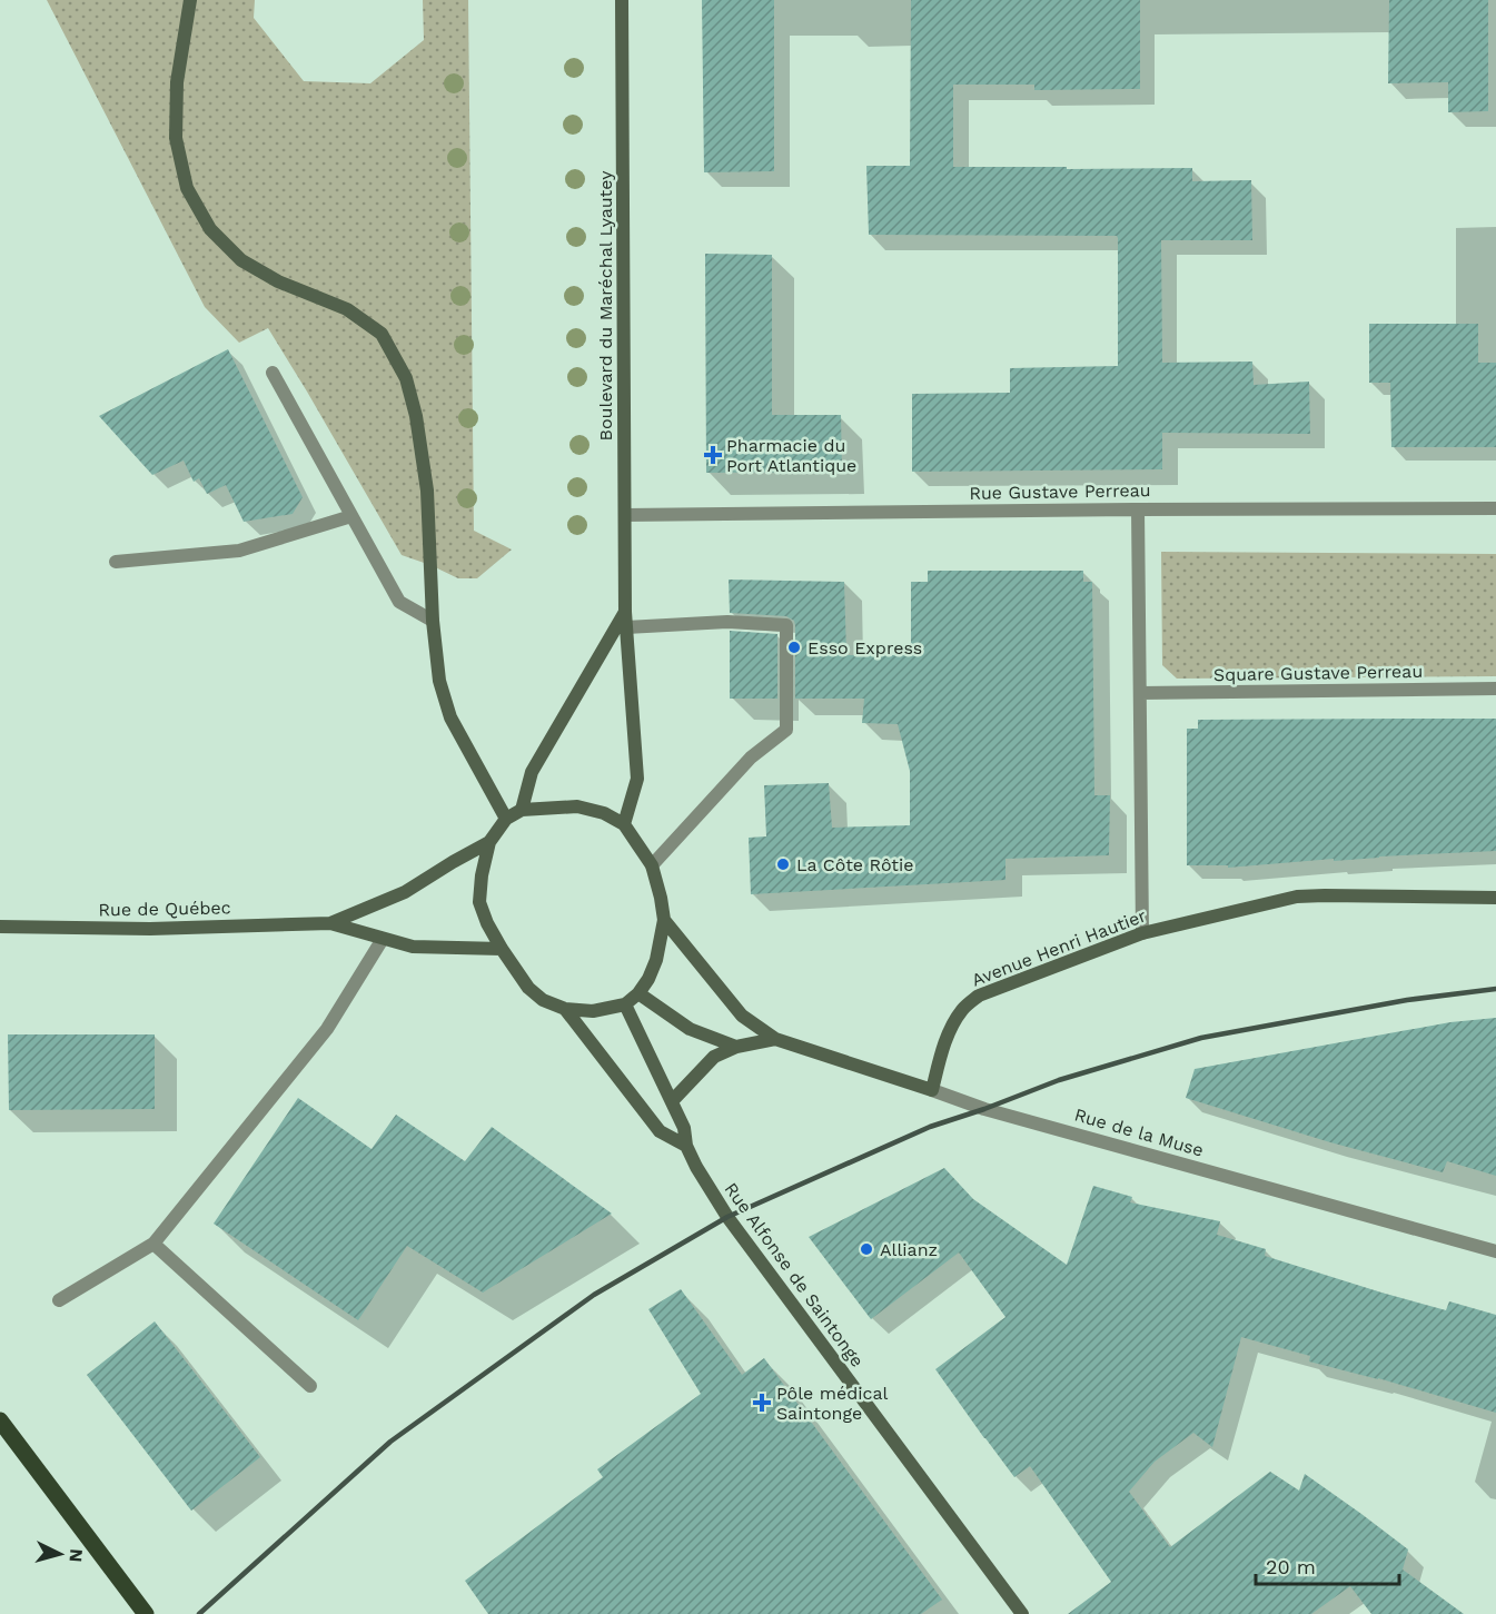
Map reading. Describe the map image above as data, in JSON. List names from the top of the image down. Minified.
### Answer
{"streets":{"street":["Boulevard du Maréchal Lyautey","Rue Gustave Perreau","Square Gustave Perreau","Rue de Québec","Avenue Henri Hautier","Rue de la Muse","Rue Alfonse de Saintonge"]},"crossings":[["Boulevard du Maréchal Lyautey","Rue Gustave Perreau"],["Boulevard du Maréchal Lyautey","Rue de Québec"],["Boulevard du Maréchal Lyautey","Rue de la Muse"],["Boulevard du Maréchal Lyautey","Rue Alfonse de Saintonge"],["Rue de Québec","Rue de la Muse"],["Rue de Québec","Rue Alfonse de Saintonge"],["Avenue Henri Hautier","Rue de la Muse"],["Rue de la Muse","Rue Alfonse de Saintonge"]],"places":{"health":["Pharmacie du Port Atlantique","Pôle médical Saintonge"],"other":["Esso Express","La Côte Rôtie","Allianz"]},"scale_bar":"20 m","north":"right"}
